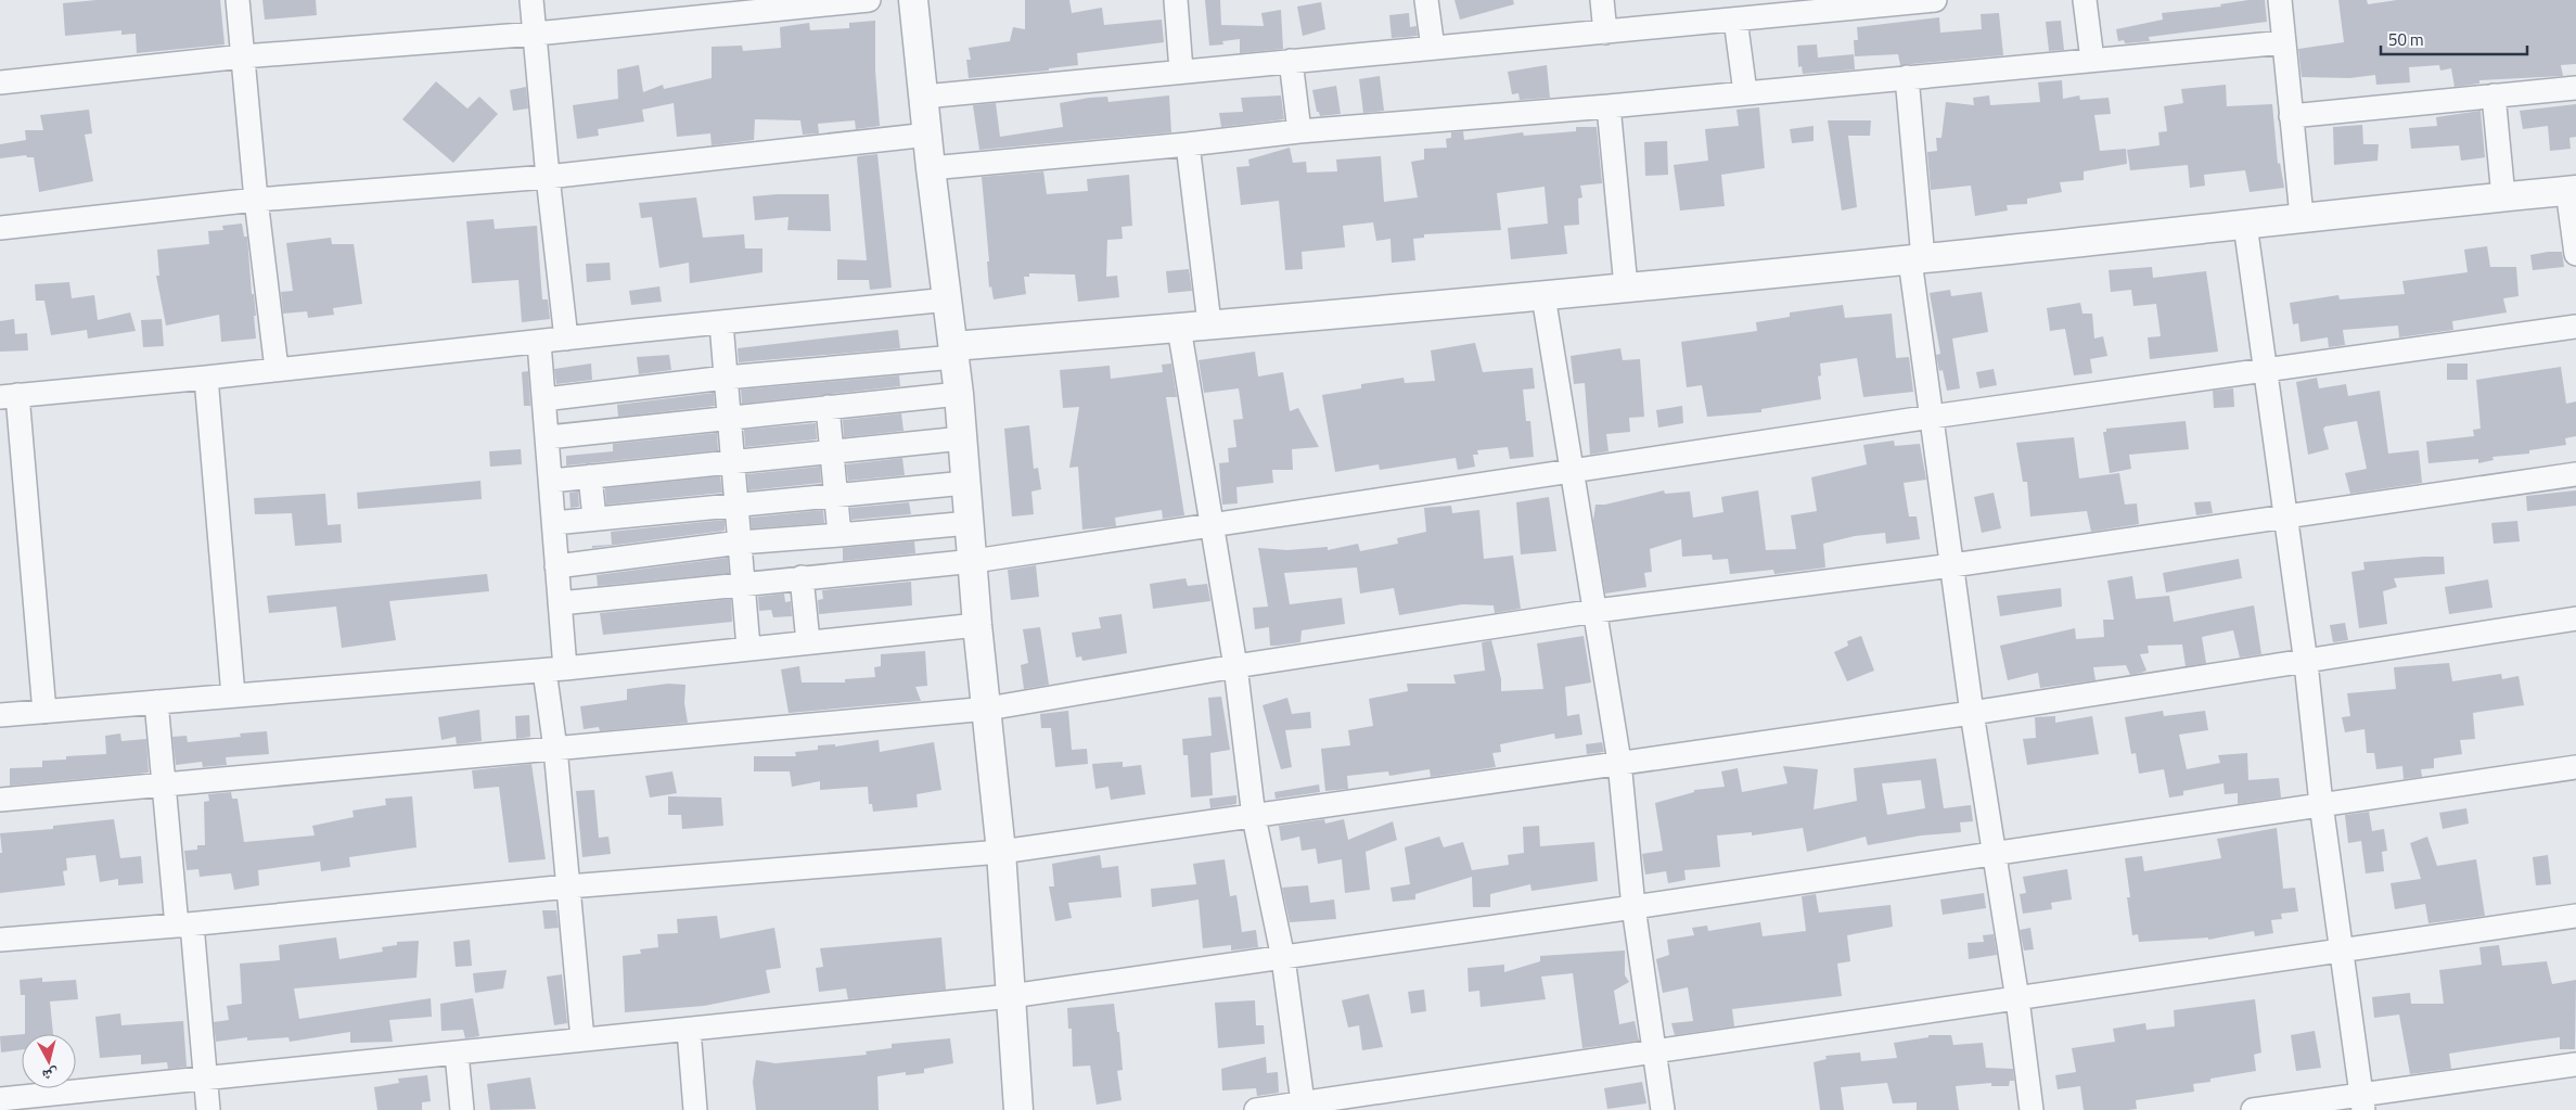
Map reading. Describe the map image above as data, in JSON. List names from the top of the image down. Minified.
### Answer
{"scale_bar":"50 m","north":"bottom"}
